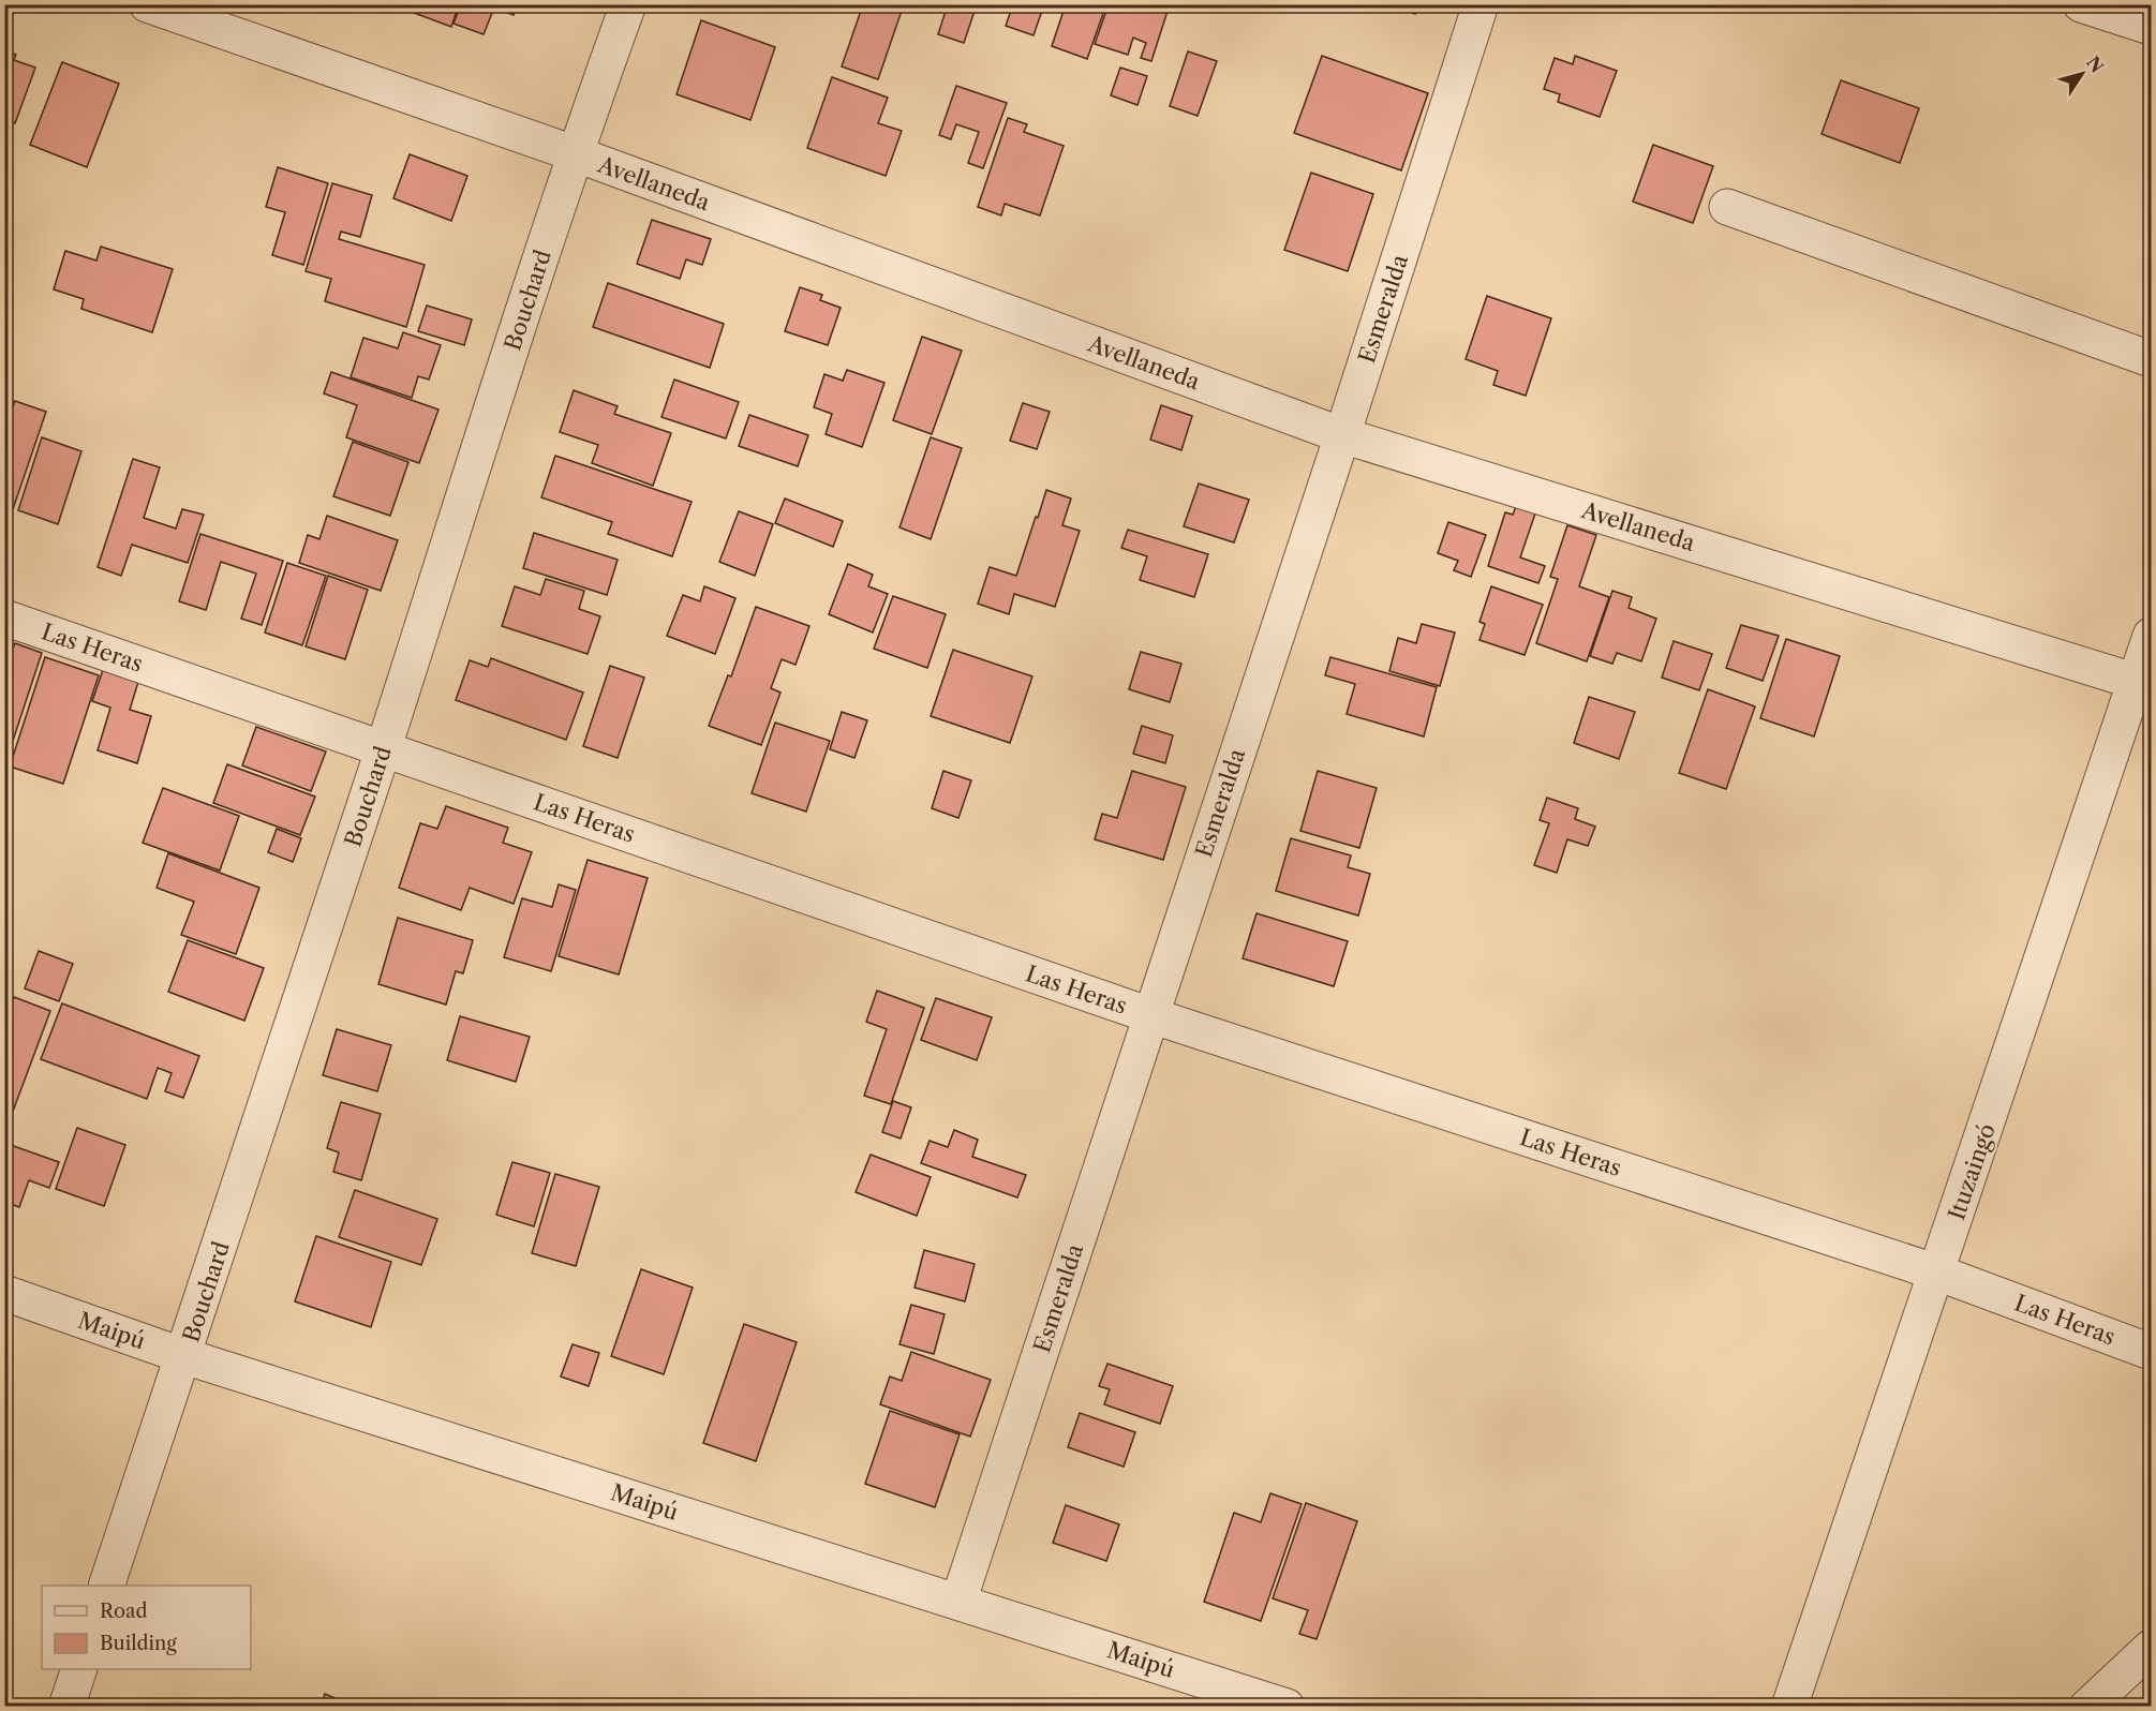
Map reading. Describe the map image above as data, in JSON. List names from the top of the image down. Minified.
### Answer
{"streets":{"street":["Avellaneda","Bouchard","Esmeralda","Las Heras","Ituzaingó","Maipú"]},"crossings":[["Avellaneda","Bouchard"],["Avellaneda","Esmeralda"],["Avellaneda","Ituzaingó"],["Bouchard","Las Heras"],["Bouchard","Maipú"],["Esmeralda","Las Heras"],["Esmeralda","Maipú"],["Las Heras","Ituzaingó"]],"legend":["Road","Building"],"north":"top right"}
